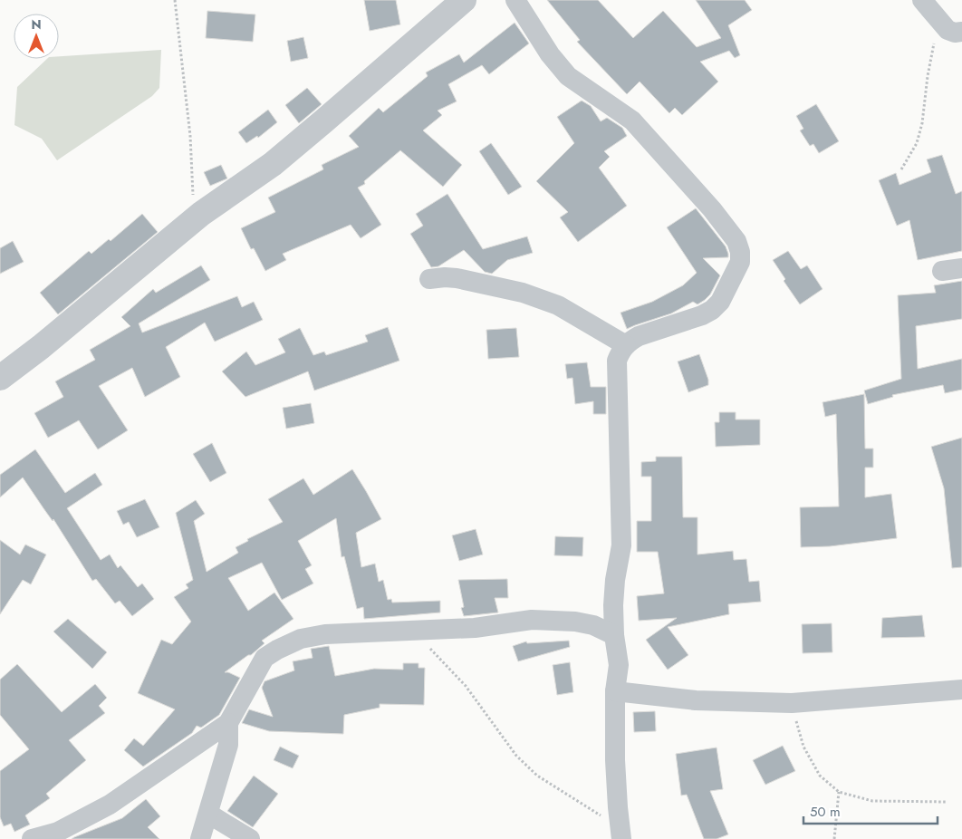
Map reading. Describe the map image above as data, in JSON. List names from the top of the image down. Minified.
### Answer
{"scale_bar":"50 m","north":"top"}
